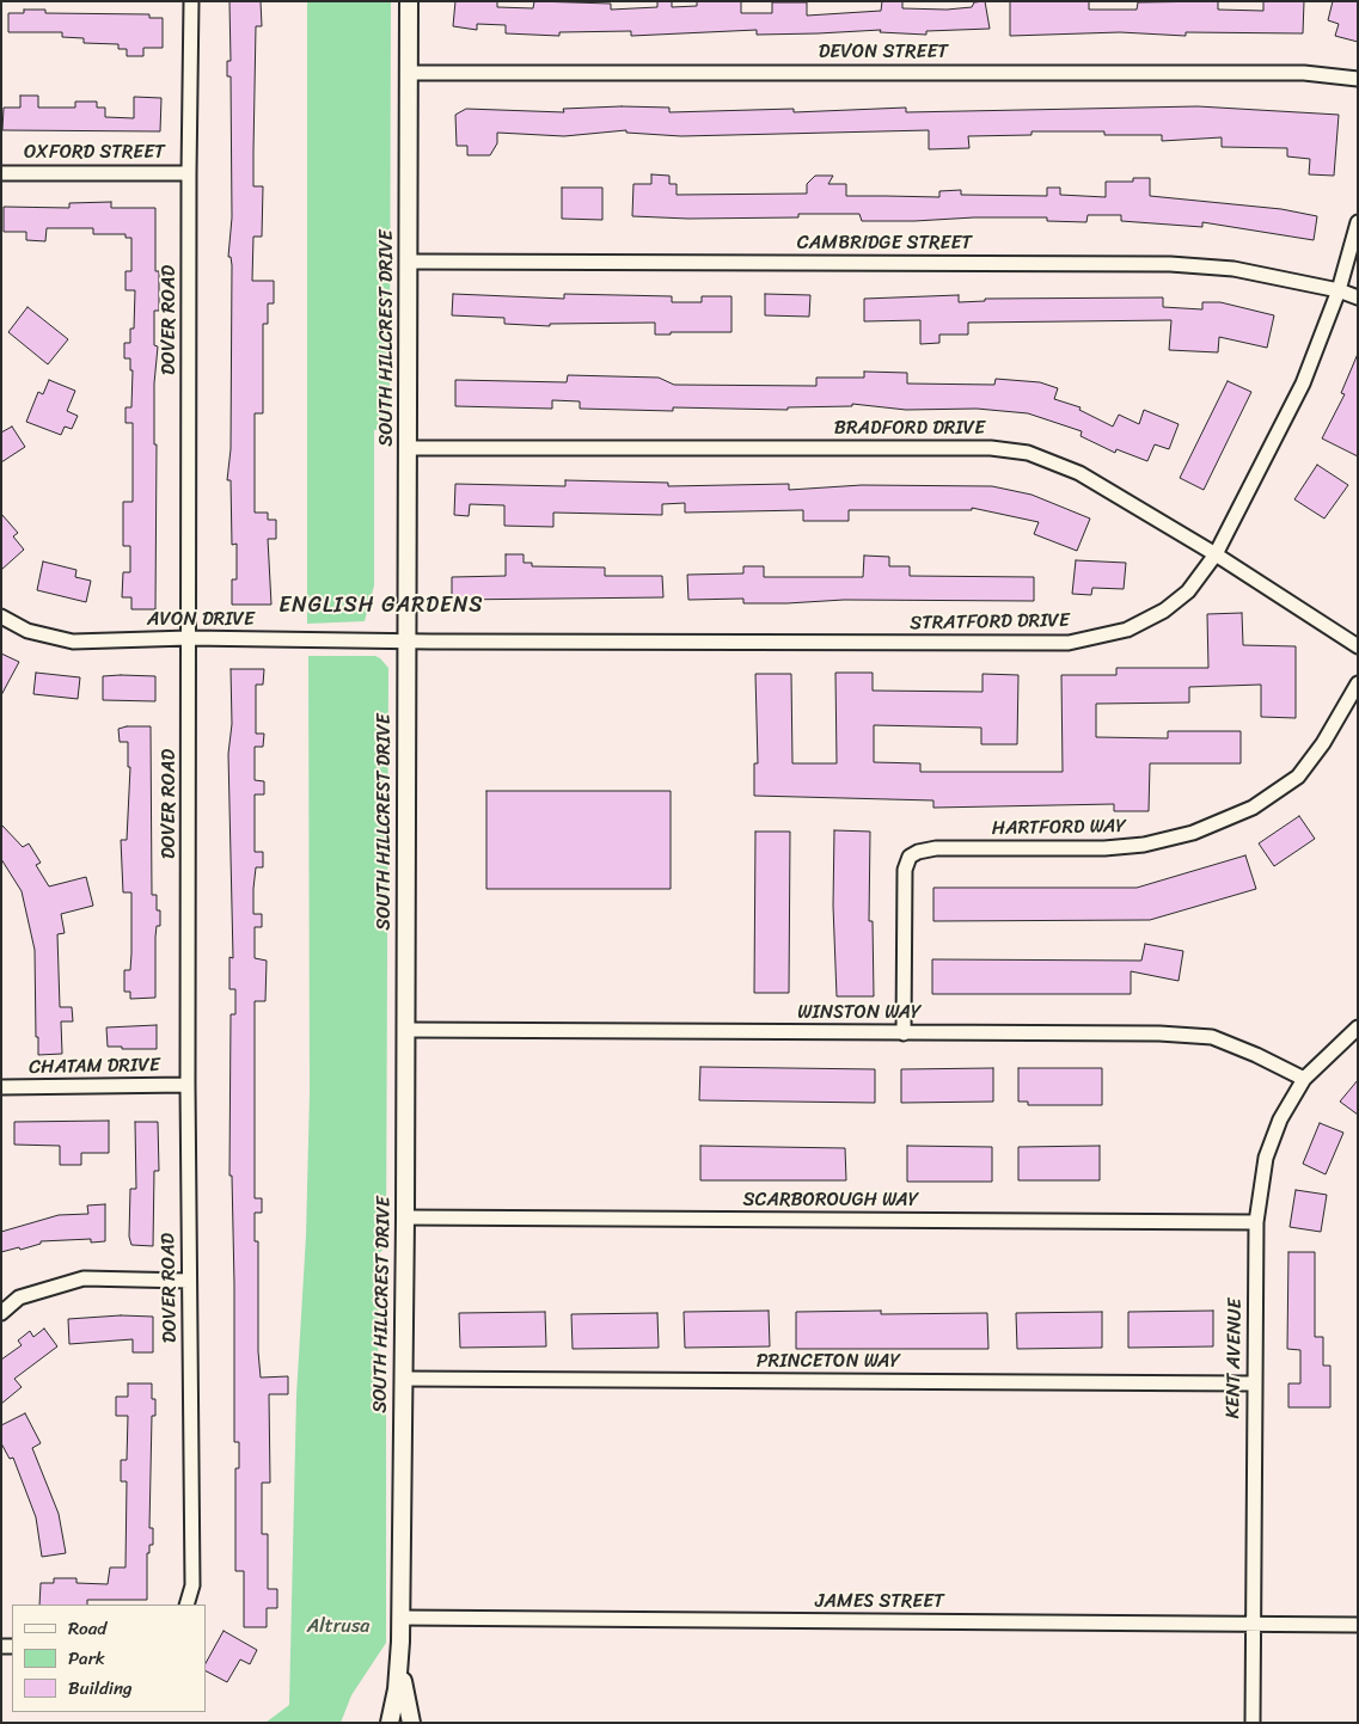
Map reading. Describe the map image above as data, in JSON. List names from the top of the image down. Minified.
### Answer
{"streets":{"street":["DEVON STREET","OXFORD STREET","CAMBRIDGE STREET","DOVER ROAD","SOUTH HILLCREST DRIVE","BRADFORD DRIVE","AVON DRIVE","STRATFORD DRIVE","HARTFORD WAY","WINSTON WAY","CHATAM DRIVE","SCARBOROUGH WAY","KENT AVENUE","PRINCETON WAY","JAMES STREET"]},"crossings":[["DEVON STREET","SOUTH HILLCREST DRIVE"],["OXFORD STREET","DOVER ROAD"],["CAMBRIDGE STREET","SOUTH HILLCREST DRIVE"],["CAMBRIDGE STREET","STRATFORD DRIVE"],["DOVER ROAD","AVON DRIVE"],["DOVER ROAD","CHATAM DRIVE"],["SOUTH HILLCREST DRIVE","BRADFORD DRIVE"],["SOUTH HILLCREST DRIVE","AVON DRIVE"],["SOUTH HILLCREST DRIVE","STRATFORD DRIVE"],["SOUTH HILLCREST DRIVE","WINSTON WAY"],["SOUTH HILLCREST DRIVE","SCARBOROUGH WAY"],["SOUTH HILLCREST DRIVE","PRINCETON WAY"],["SOUTH HILLCREST DRIVE","JAMES STREET"],["BRADFORD DRIVE","STRATFORD DRIVE"],["AVON DRIVE","STRATFORD DRIVE"],["HARTFORD WAY","WINSTON WAY"],["WINSTON WAY","KENT AVENUE"],["SCARBOROUGH WAY","KENT AVENUE"],["KENT AVENUE","PRINCETON WAY"],["KENT AVENUE","JAMES STREET"]],"districts":["ENGLISH GARDENS"],"parks":["Altrusa"],"legend":["Road","Park","Building"]}
